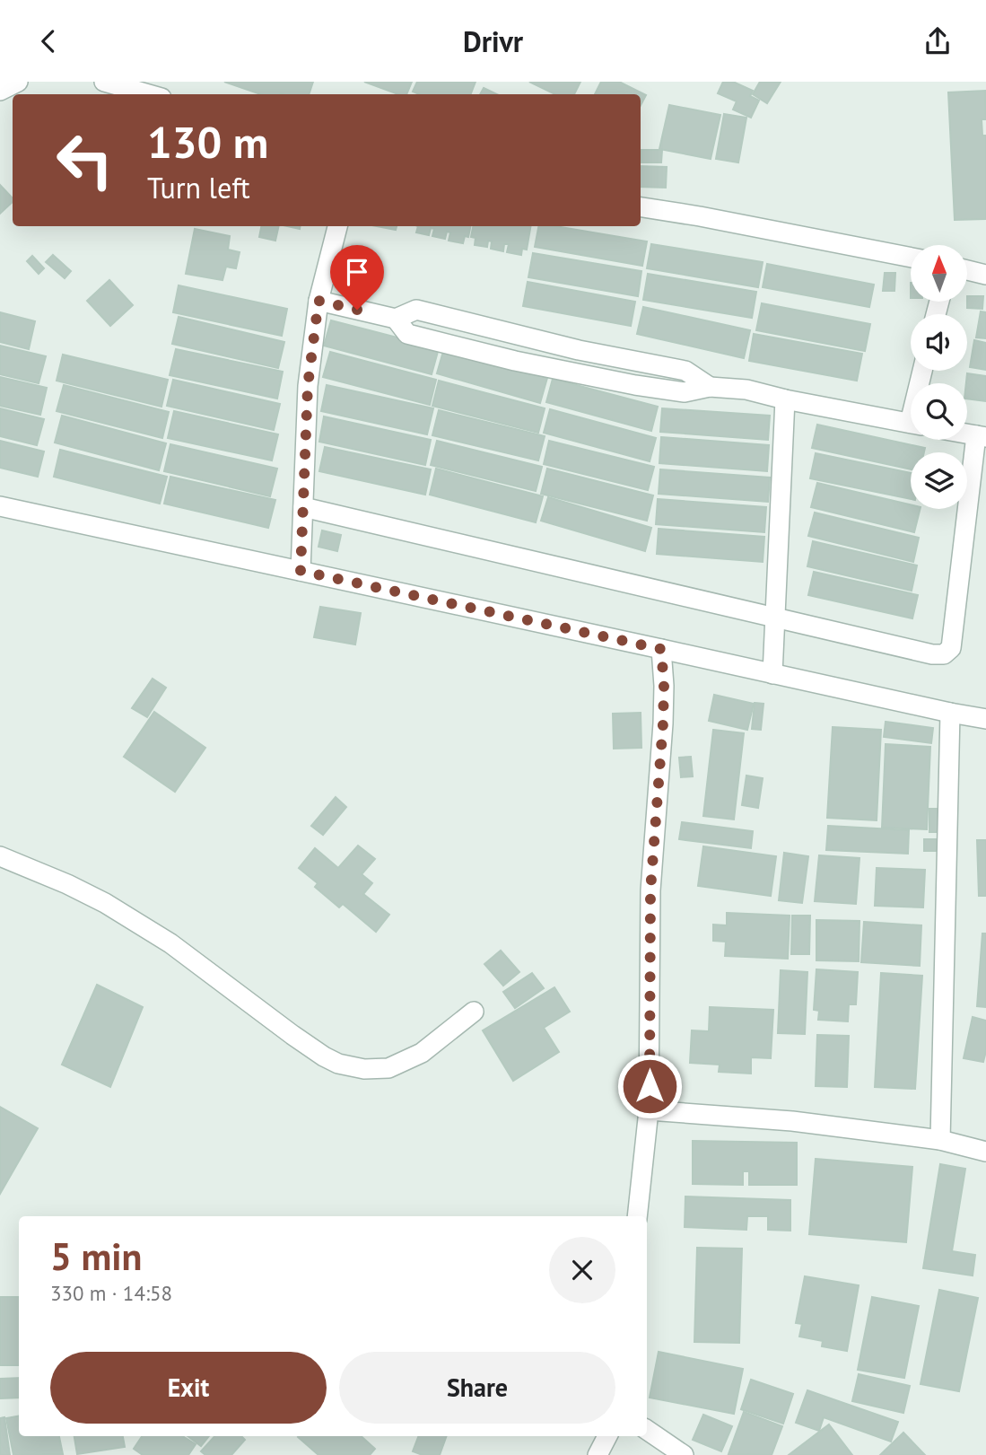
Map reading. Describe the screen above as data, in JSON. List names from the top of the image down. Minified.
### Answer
{"north":"top","page":{"header":"Drivr","turn":["130 m","Turn left"],"heading":["5 min","330 m · 14:58"],"buttons":["Exit","Share"]}}
